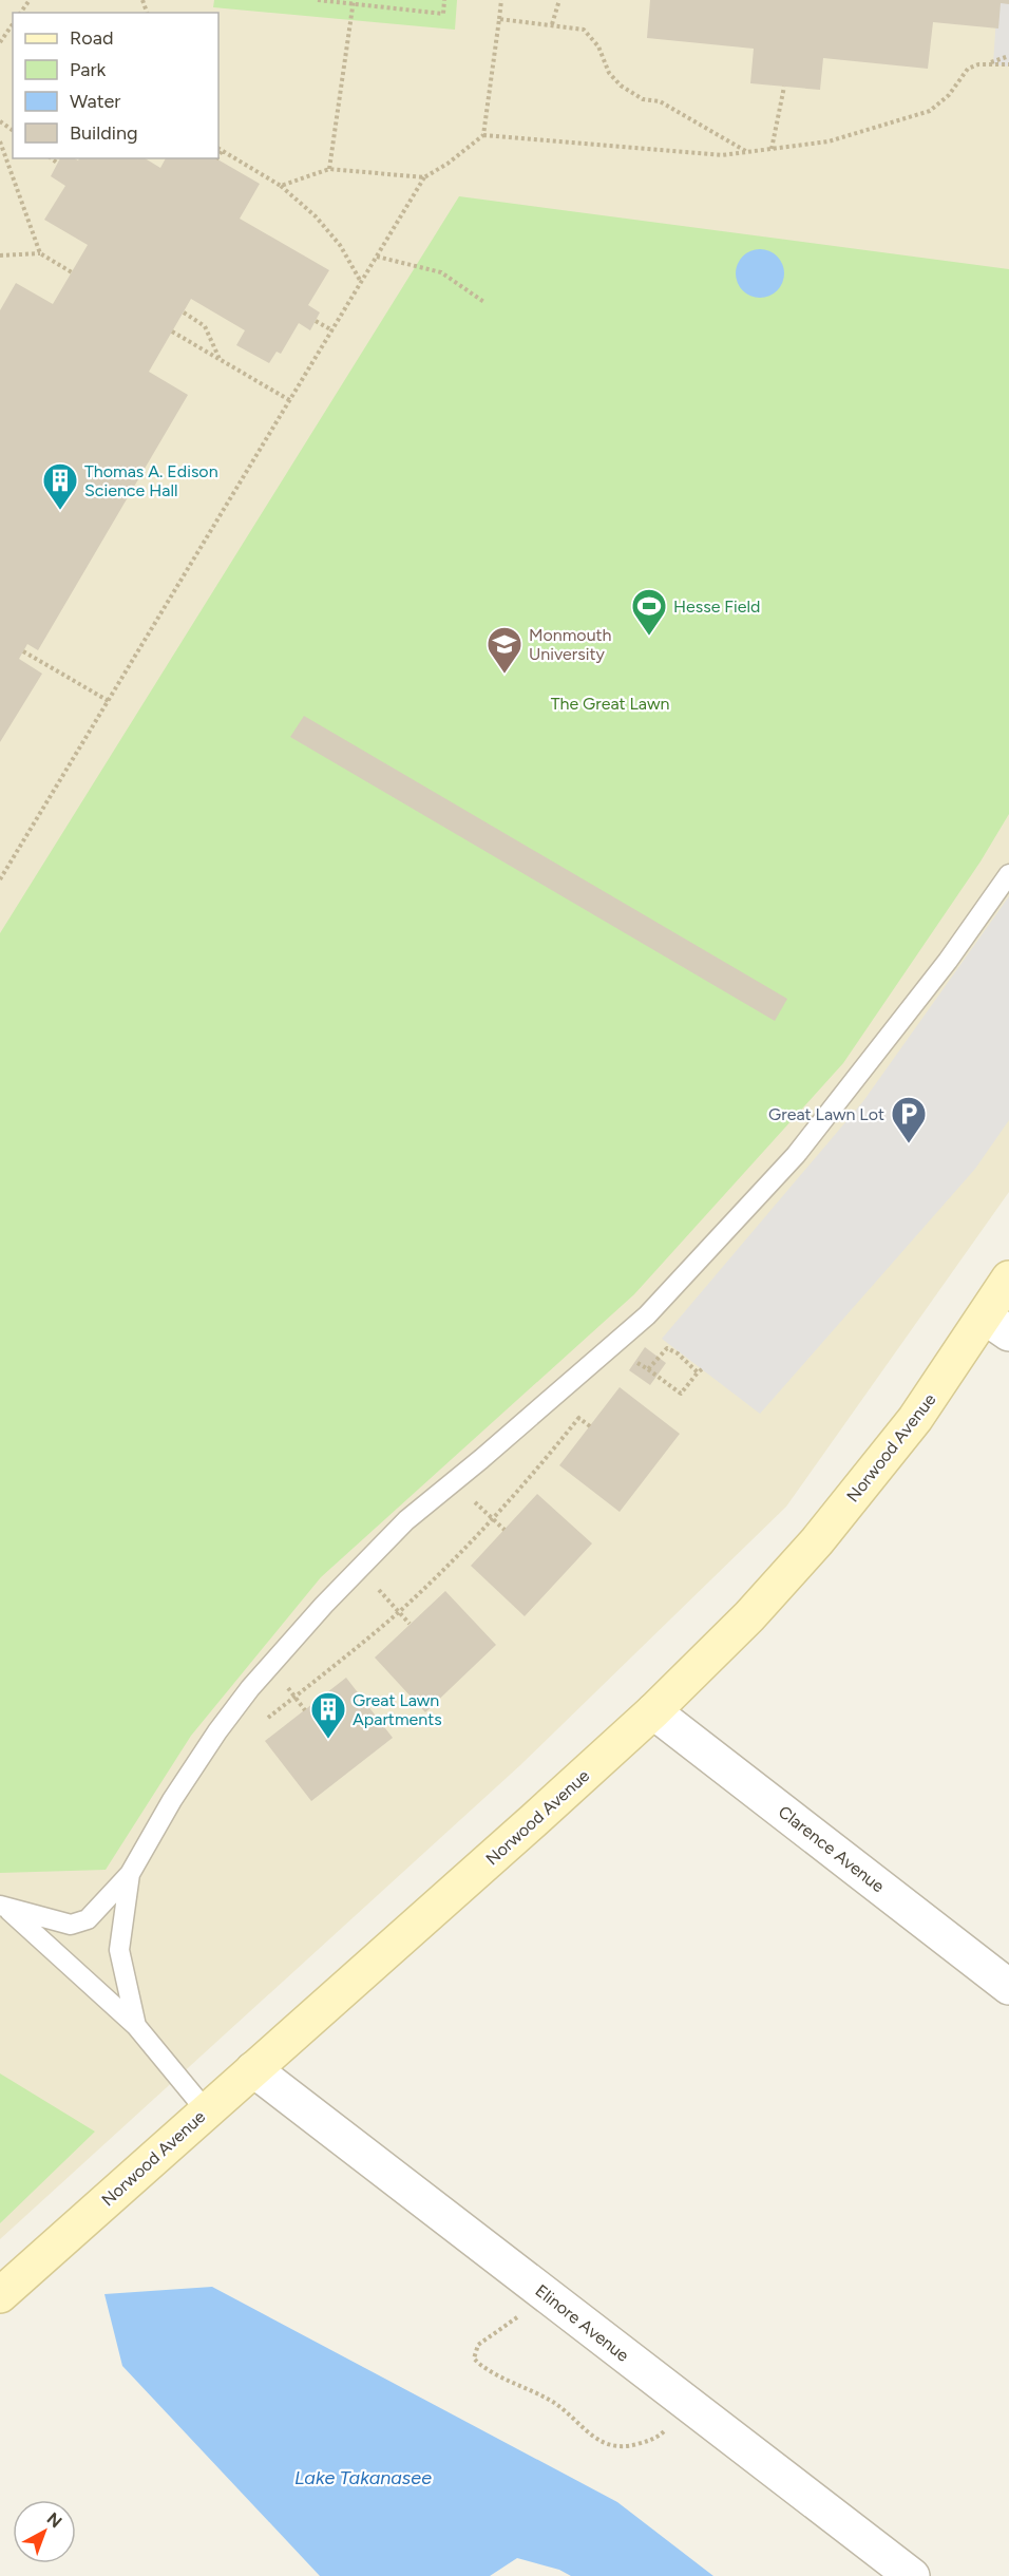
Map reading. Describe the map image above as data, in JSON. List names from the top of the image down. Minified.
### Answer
{"streets":{"main road":["Norwood Avenue"],"street":["Clarence Avenue","Elinore Avenue"]},"crossings":[["Norwood Avenue","Clarence Avenue"],["Norwood Avenue","Elinore Avenue"]],"water":["Lake Takanasee"],"parks":["The Great Lawn"],"places":{"building":["Thomas A. Edison Science Hall","Great Lawn Apartments"],"sports":["Hesse Field"],"school or university":["Monmouth University"],"parking":["Great Lawn Lot"]},"legend":["Road","Park","Water","Building"],"north":"top right"}
